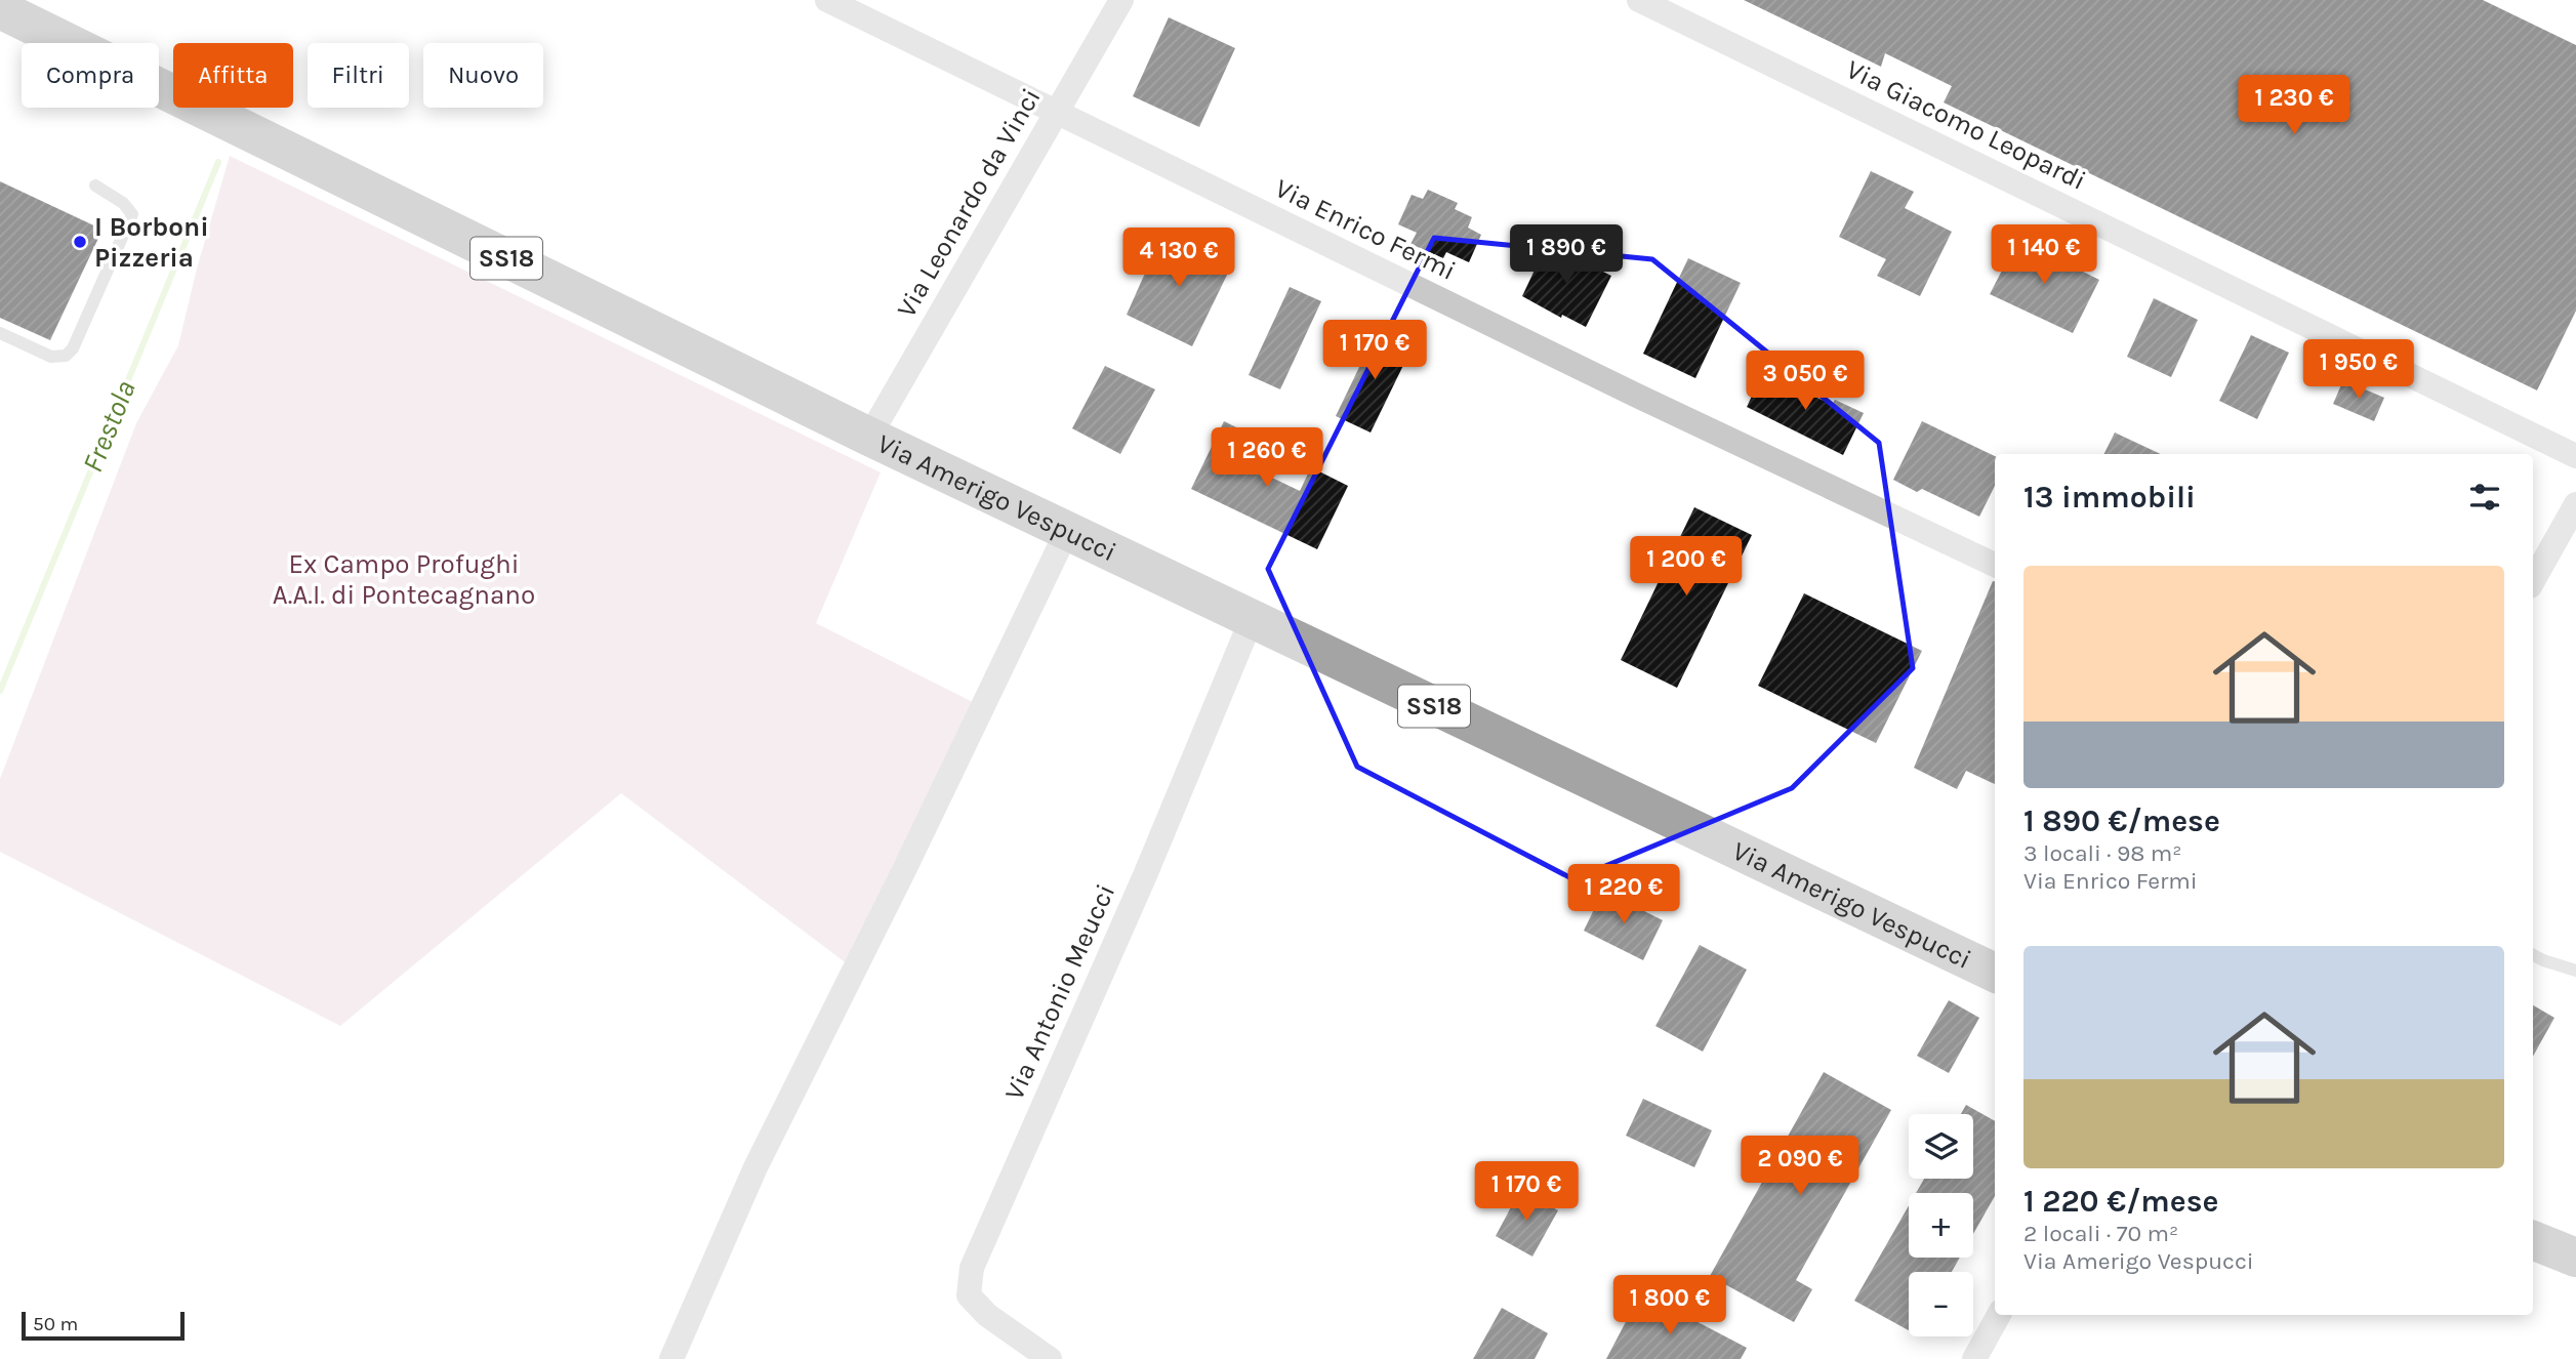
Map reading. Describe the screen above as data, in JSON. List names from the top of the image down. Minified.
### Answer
{"streets":{"main road":["SS18","Via Amerigo Vespucci"],"street":["Via Giacomo Leopardi","Via Leonardo da Vinci","Via Enrico Fermi","Via Antonio Meucci"]},"crossings":[["Via Leonardo da Vinci","Via Enrico Fermi"],["Via Leonardo da Vinci","Via Amerigo Vespucci"],["Via Amerigo Vespucci","Via Antonio Meucci"]],"water":["Frestola"],"parks":["Ex Campo Profughi A.A.I. di Pontecagnano"],"places":["I Borboni Pizzeria"],"scale_bar":"50 m","page":{"chip":["Compra","Affitta","Filtri","Nuovo"],"price":["1 230 €","1 890 €","1 140 €","4 130 €","1 170 €","1 950 €","3 050 €","1 260 €","1 200 €","1 220 €","2 090 €","1 170 €","1 800 €"],"heading":"13 immobili","list":[{"name":"1 890 €/mese","note":"3 locali · 98 m² · Via Enrico Fermi"},{"name":"1 220 €/mese","note":"2 locali · 70 m² · Via Amerigo Vespucci"}],"map_buttons":["+","−"],"scale":"50 m"}}
